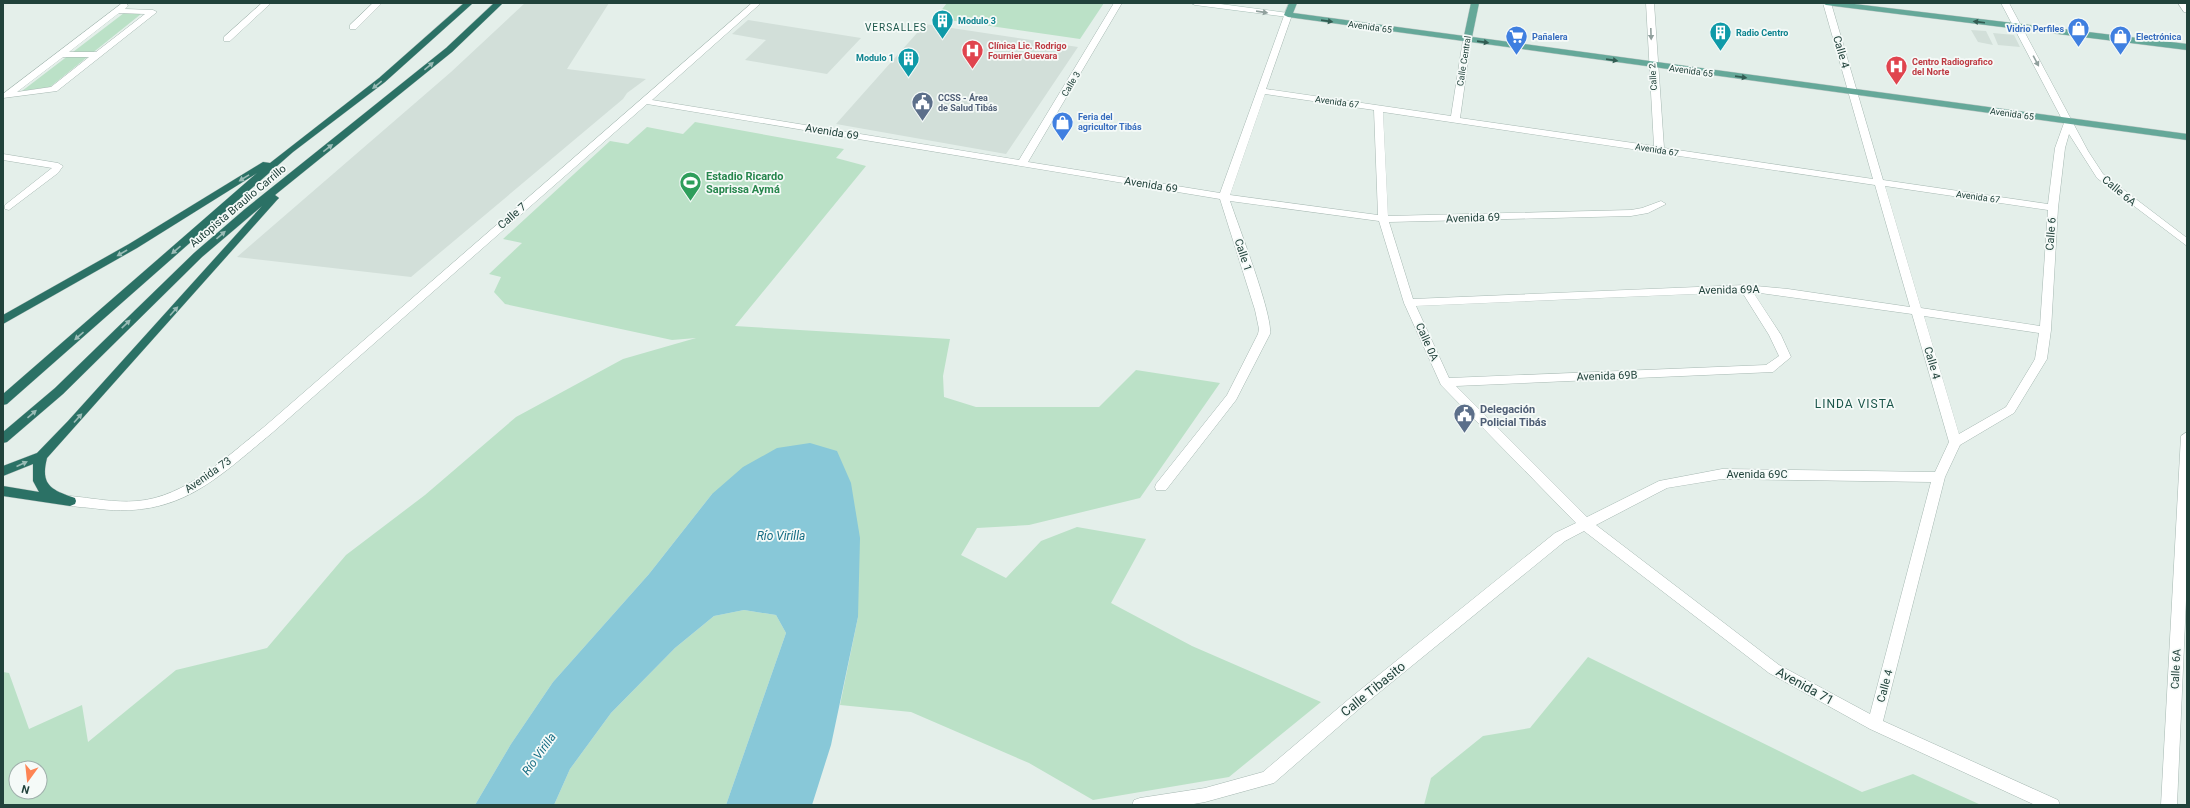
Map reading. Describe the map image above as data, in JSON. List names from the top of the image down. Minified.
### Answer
{"streets":{"highway":["Autopista Braulio Carrillo"],"main road":["Avenida 65","Calle Central"],"street":["Calle 4","Calle 2","Calle 3","Avenida 67","Avenida 69","Calle 6A","Calle 7","Calle 6","Calle 1","Avenida 69A","Calle 0A","Avenida 69B","Avenida 69C","Avenida 73","Avenida 71","Calle Tibasito"]},"crossings":[["Avenida 65","Calle 4"],["Avenida 65","Calle Central"],["Avenida 65","Calle 2"],["Avenida 65","Calle 6A"],["Avenida 65","Calle 6"],["Calle 4","Avenida 67"],["Calle 4","Calle 6"],["Calle 4","Avenida 69A"],["Calle 4","Avenida 69C"],["Calle 4","Avenida 71"],["Calle Central","Avenida 67"],["Calle 2","Avenida 67"],["Calle 3","Avenida 69"],["Avenida 67","Calle 6"],["Avenida 67","Calle 0A"],["Avenida 69","Calle 7"],["Avenida 69","Calle 1"],["Avenida 69","Calle 0A"],["Calle 6A","Calle 6"],["Calle 7","Avenida 73"],["Calle 6","Avenida 69A"],["Avenida 69A","Calle 0A"],["Avenida 69A","Avenida 69B"],["Calle 0A","Avenida 69B"],["Calle 0A","Avenida 69C"],["Calle 0A","Avenida 71"],["Calle 0A","Calle Tibasito"],["Avenida 69C","Avenida 71"],["Avenida 69C","Calle Tibasito"],["Avenida 71","Calle Tibasito"]],"one_way":["Avenida 65","Calle 2"],"districts":["VERSALLES","LINDA VISTA"],"water":["Río Virilla"],"places":{"building":["Modulo 3","Radio Centro","Modulo 1"],"shop":["Vidrio Perfiles","Electrónica","Feria del agricultor Tibás"],"supermarket":["Pañalera"],"hospital":["Clínica Lic. Rodrigo Fournier Guevara","Centro Radiografico del Norte"],"public building":["CCSS - Área de Salud Tibás","Delegación Policial Tibás"],"sports":["Estadio Ricardo Saprissa Aymá"]},"north":"bottom"}
